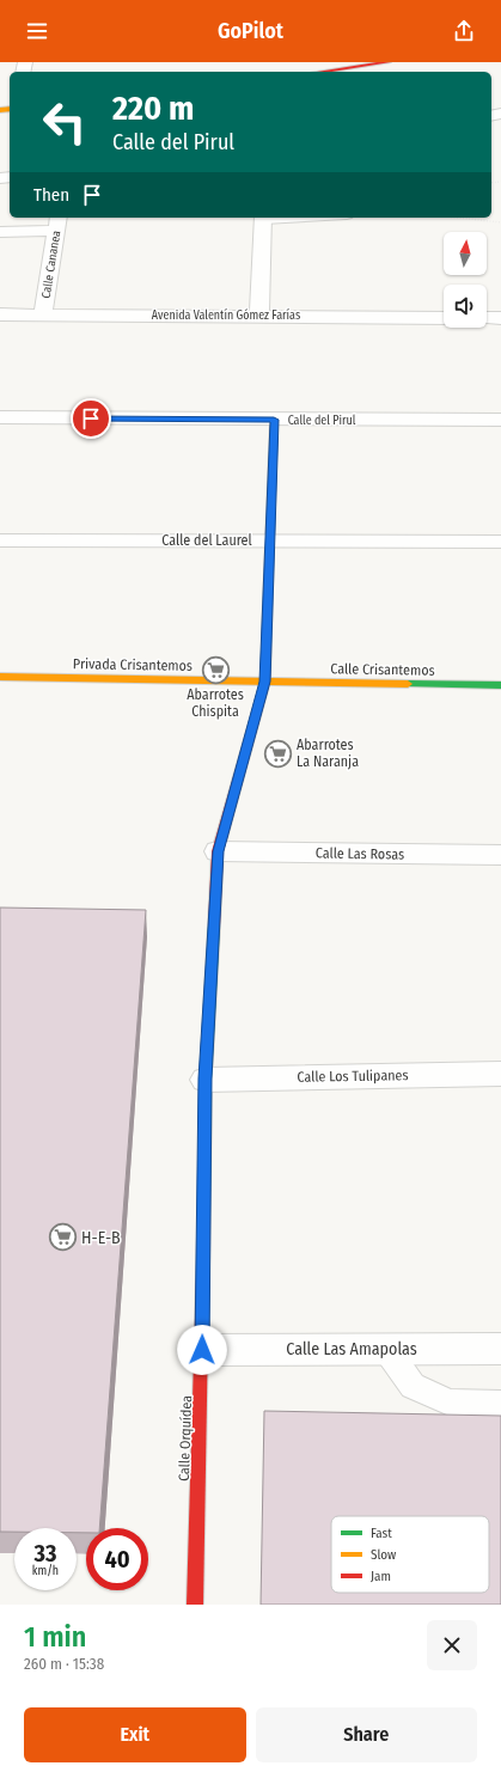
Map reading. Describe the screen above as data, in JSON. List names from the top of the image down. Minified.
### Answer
{"streets":{"street":["Calle Cananea","Avenida Valentín Gómez Farías","Calle del Pirul","Calle del Laurel","Privada Crisantemos","Calle Crisantemos","Calle Las Rosas","Calle Los Tulipanes","Calle Las Amapolas","Calle Orquídea"]},"crossings":[["Calle Cananea","Avenida Valentín Gómez Farías"],["Calle del Pirul","Calle Orquídea"],["Calle del Laurel","Calle Orquídea"],["Privada Crisantemos","Calle Crisantemos"],["Privada Crisantemos","Calle Orquídea"],["Calle Crisantemos","Calle Orquídea"],["Calle Las Rosas","Calle Orquídea"],["Calle Los Tulipanes","Calle Orquídea"],["Calle Las Amapolas","Calle Orquídea"]],"places":{"supermarket":["Abarrotes Chispita","Abarrotes La Naranja","H-E-B"]},"legend":["Fast","Slow","Jam"],"north":"top","page":{"header":"GoPilot","turn":["220 m","Calle del Pirul"],"then":"Then","speed":"33 km/h","limit":"40","heading":["1 min","260 m · 15:38"],"buttons":["Exit","Share"]}}
